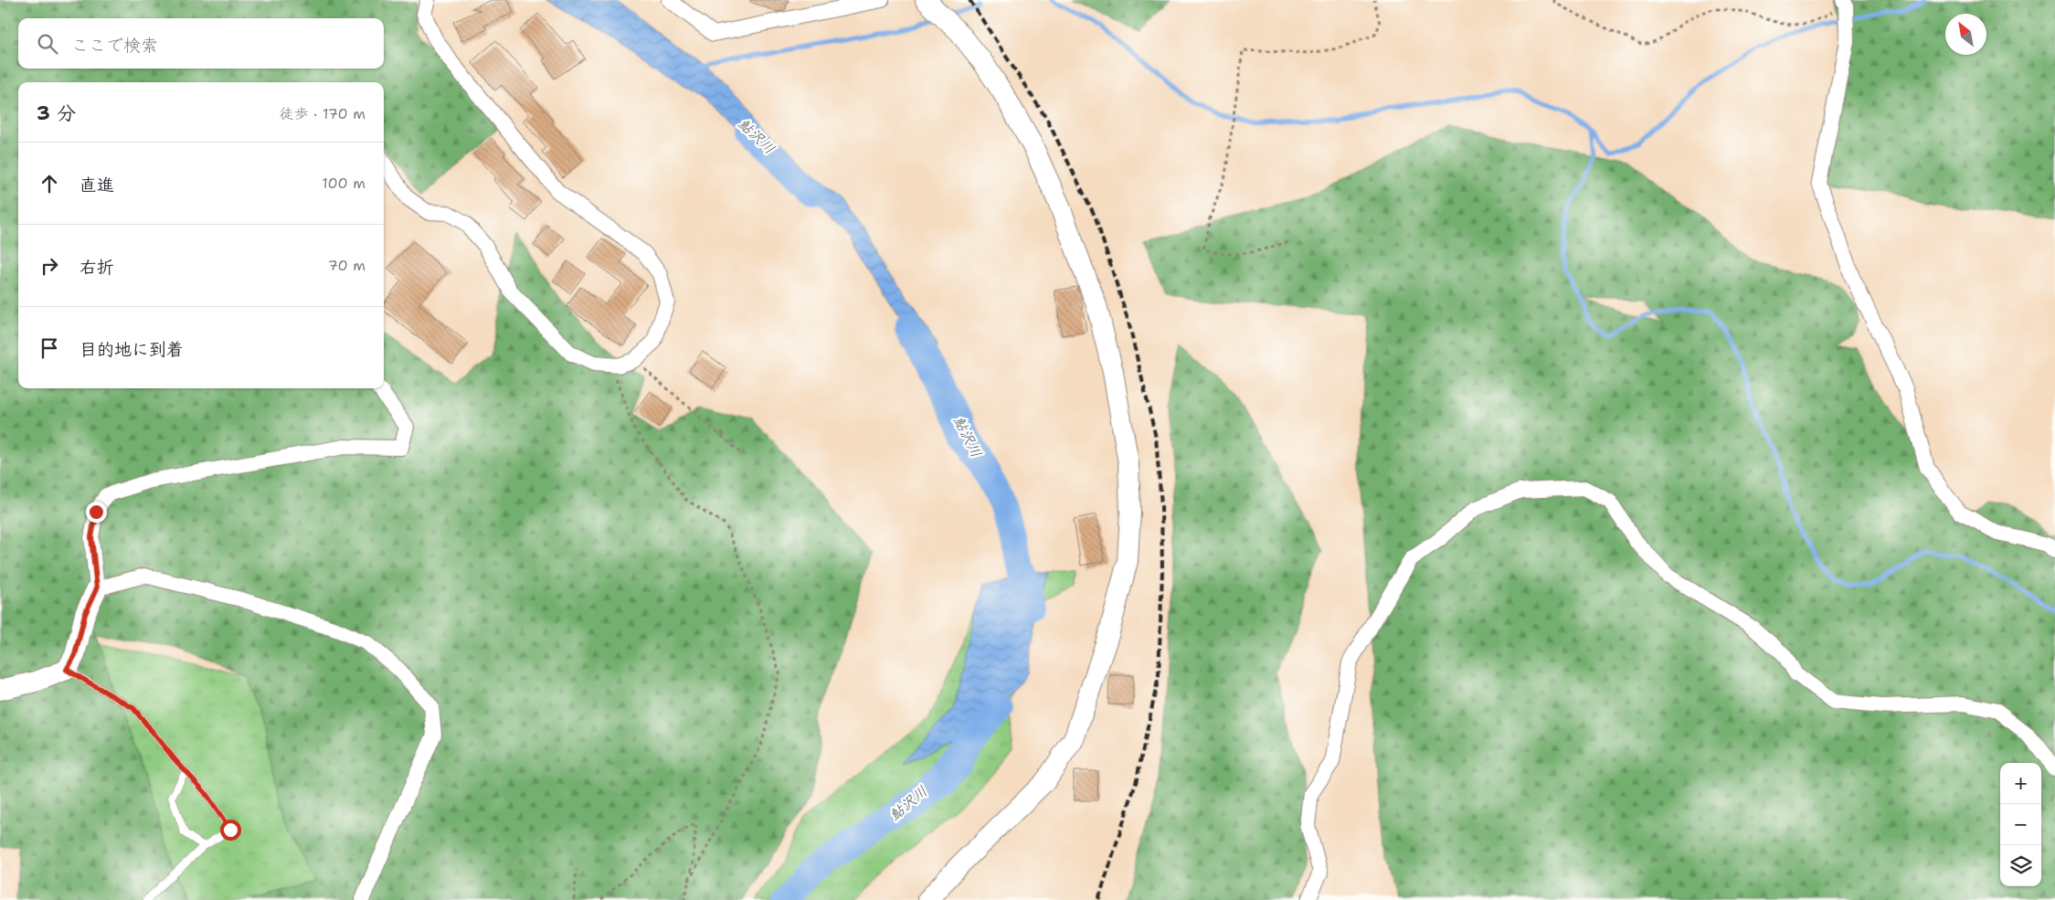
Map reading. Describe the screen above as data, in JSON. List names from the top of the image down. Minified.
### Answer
{"water":["鮎沢川"],"north":"top left","page":{"search":"ここで検索","heading":["3 分","徒歩 · 170 m"],"list":[["直進","100 m"],["右折","70 m"],"目的地に到着"],"map_buttons":["+","−"]}}
